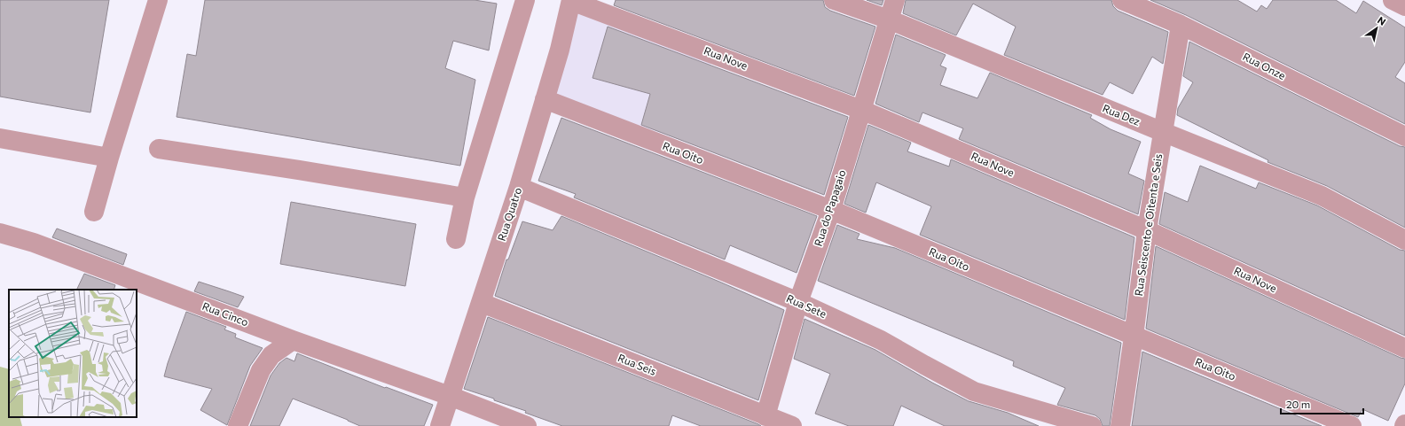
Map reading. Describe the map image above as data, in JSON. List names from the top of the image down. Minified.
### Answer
{"streets":{"street":["Rua Nove","Rua Onze","Rua Dez","Rua Oito","Rua do Papagaio","Rua Quatro","Rua Seiscento e Oitenta e Seis","Rua Sete","Rua Cinco","Rua Seis"]},"crossings":[["Rua Nove","Rua do Papagaio"],["Rua Nove","Rua Quatro"],["Rua Nove","Rua Seiscento e Oitenta e Seis"],["Rua Onze","Rua Seiscento e Oitenta e Seis"],["Rua Dez","Rua do Papagaio"],["Rua Dez","Rua Seiscento e Oitenta e Seis"],["Rua Oito","Rua do Papagaio"],["Rua Oito","Rua Quatro"],["Rua Oito","Rua Seiscento e Oitenta e Seis"],["Rua do Papagaio","Rua Sete"],["Rua do Papagaio","Rua Seis"],["Rua Quatro","Rua Sete"],["Rua Quatro","Rua Cinco"],["Rua Quatro","Rua Seis"]],"scale_bar":"20 m","north":"top right"}
